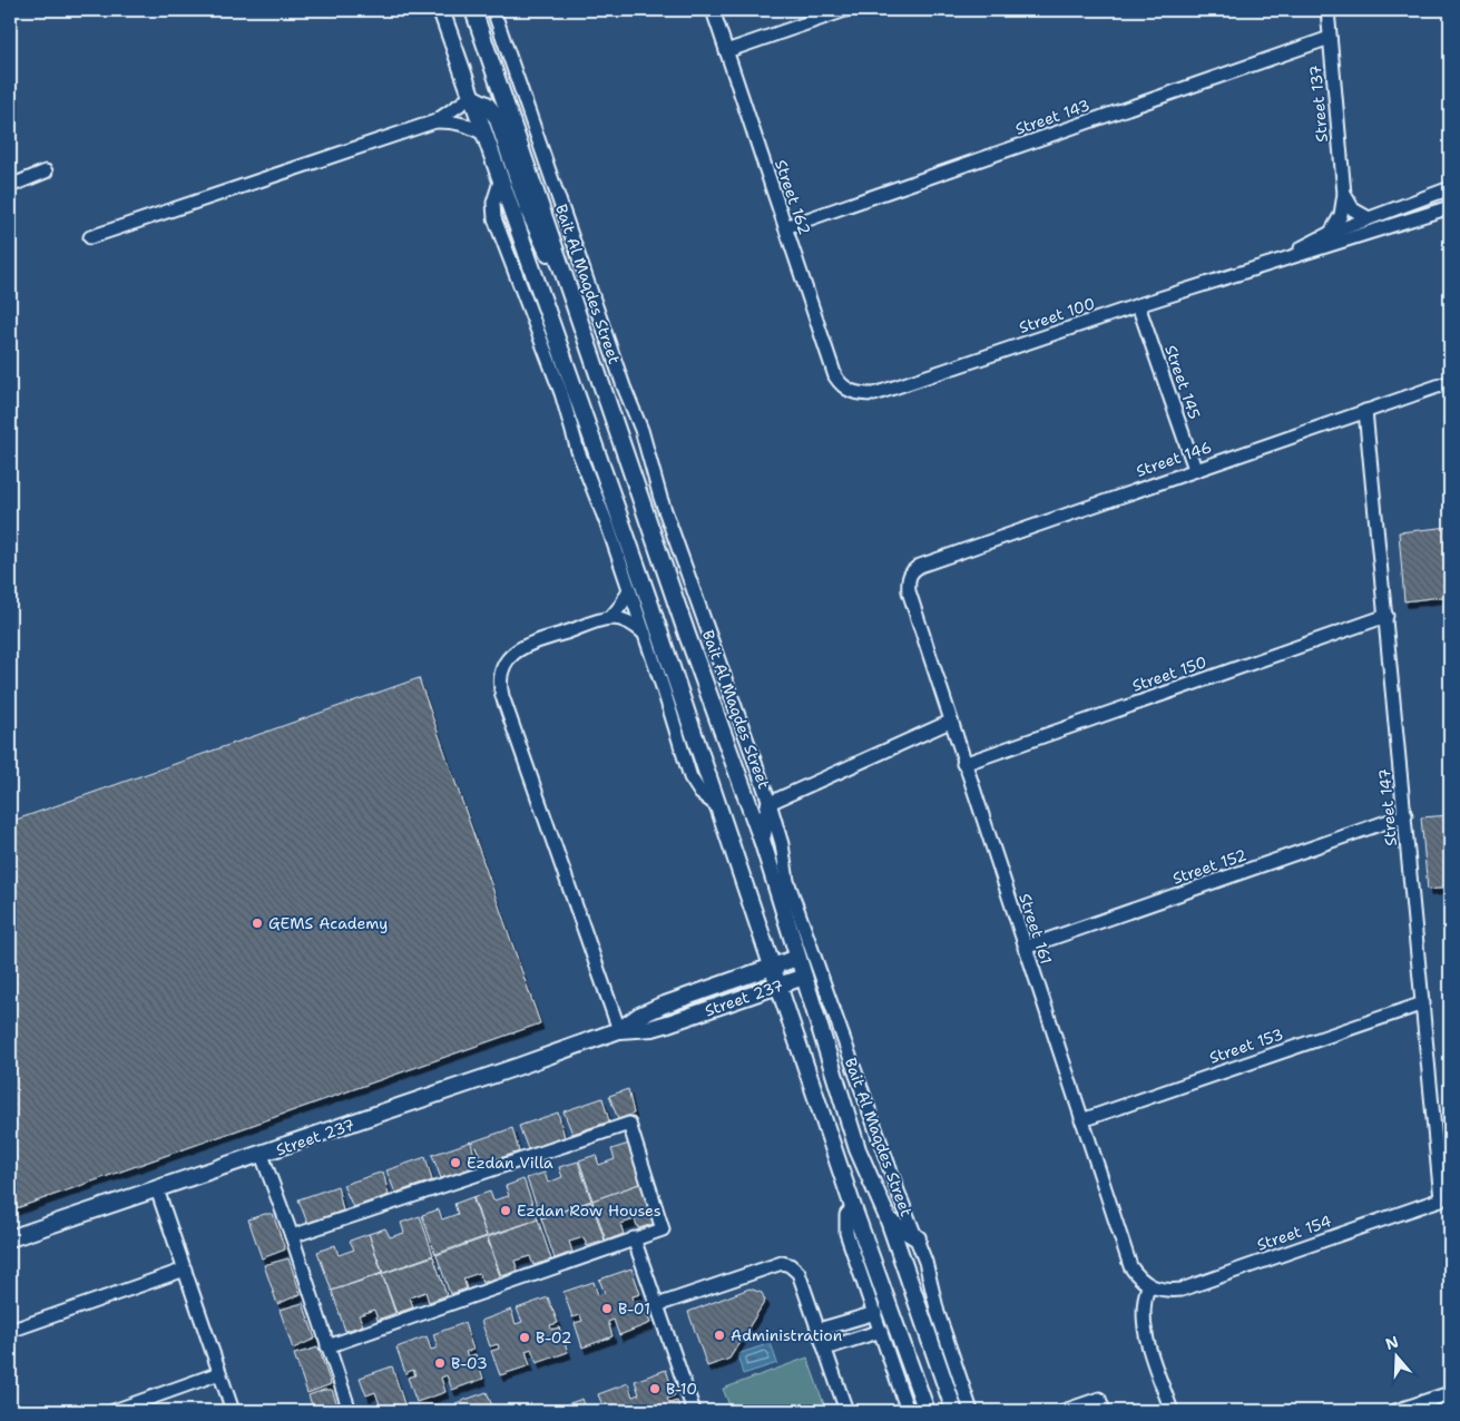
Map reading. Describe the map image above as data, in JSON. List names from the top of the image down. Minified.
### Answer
{"streets":{"street":["Street 137","Street 143","Street 162","Bait Al Maqdes Street","Street 100","Street 145","Street 146","Street 150","Street 147","Street 152","Street 161","Street 237","Street 153","Street 154"]},"crossings":[["Street 137","Street 143"],["Street 137","Street 100"],["Street 143","Street 162"],["Street 162","Street 100"],["Bait Al Maqdes Street","Street 237"],["Street 100","Street 145"],["Street 145","Street 146"],["Street 146","Street 147"],["Street 146","Street 161"],["Street 150","Street 147"],["Street 150","Street 161"],["Street 147","Street 152"],["Street 147","Street 153"],["Street 147","Street 154"],["Street 152","Street 161"],["Street 161","Street 153"],["Street 161","Street 154"]],"places":["GEMS Academy","Ezdan Villa","Ezdan Row Houses","B-01","Administration","B-02","B-03","B-10"],"north":"top"}
